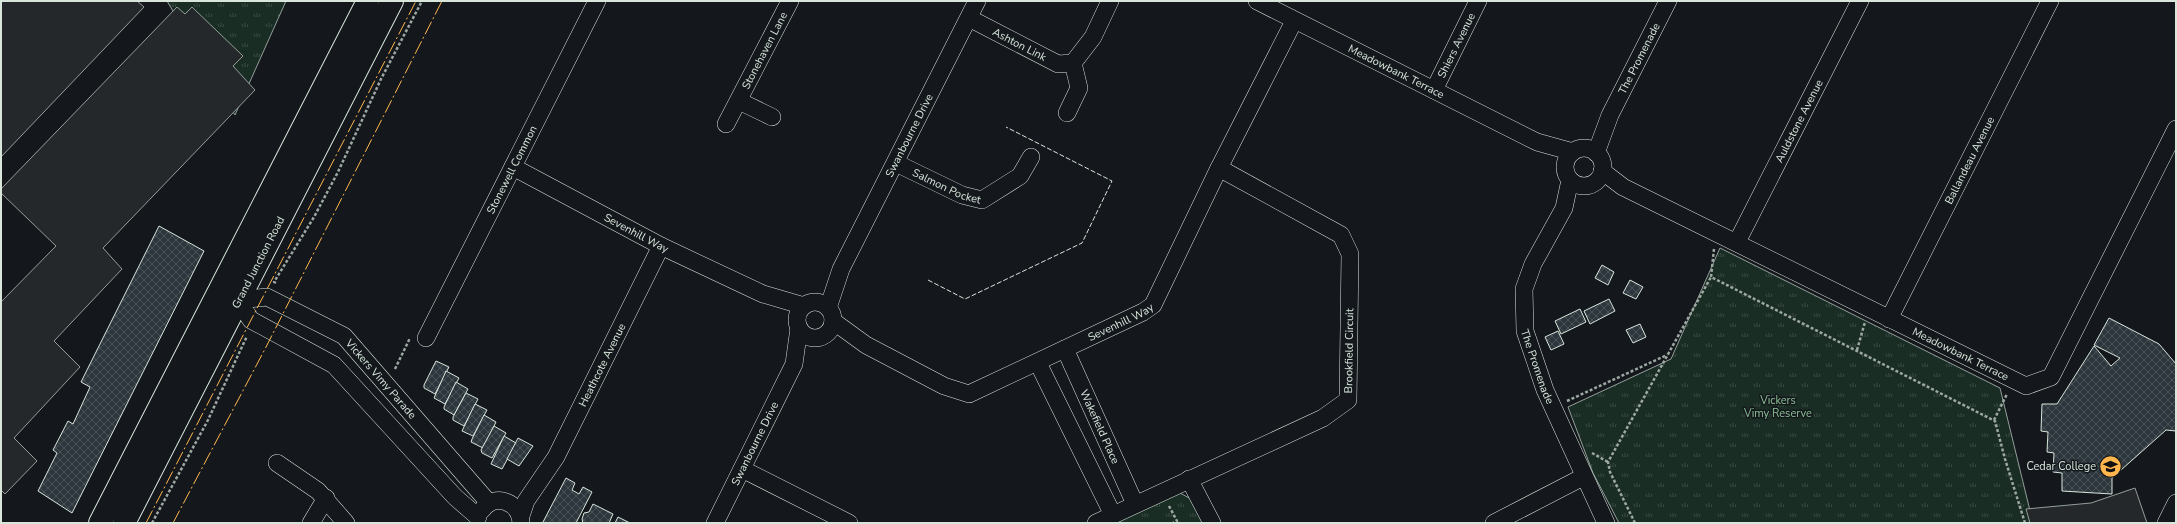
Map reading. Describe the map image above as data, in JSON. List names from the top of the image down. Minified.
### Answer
{"streets":{"highway":["Grand Junction Road"],"street":["Ashton Link","Shiers Avenue","Stonehaven Lane","The Promenade","Meadowbank Terrace","Auldstone Avenue","Swanbourne Drive","Ballandeau Avenue","Stonewell Common","Salmon Pocket","Sevenhill Way","Brookfield Circuit","Heathcote Avenue","Vickers Vimy Parade","Wakefield Place"]},"crossings":[["Ashton Link","Swanbourne Drive"],["Shiers Avenue","Meadowbank Terrace"],["The Promenade","Meadowbank Terrace"],["Meadowbank Terrace","Auldstone Avenue"],["Meadowbank Terrace","Ballandeau Avenue"],["Meadowbank Terrace","Sevenhill Way"],["Swanbourne Drive","Salmon Pocket"],["Swanbourne Drive","Sevenhill Way"],["Stonewell Common","Sevenhill Way"],["Sevenhill Way","Brookfield Circuit"],["Sevenhill Way","Heathcote Avenue"],["Sevenhill Way","Wakefield Place"],["Grand Junction Road","Vickers Vimy Parade"],["Brookfield Circuit","Wakefield Place"],["Heathcote Avenue","Vickers Vimy Parade"]],"parks":["Vickers Vimy Reserve"],"places":{"school or university":["Cedar College"]}}
